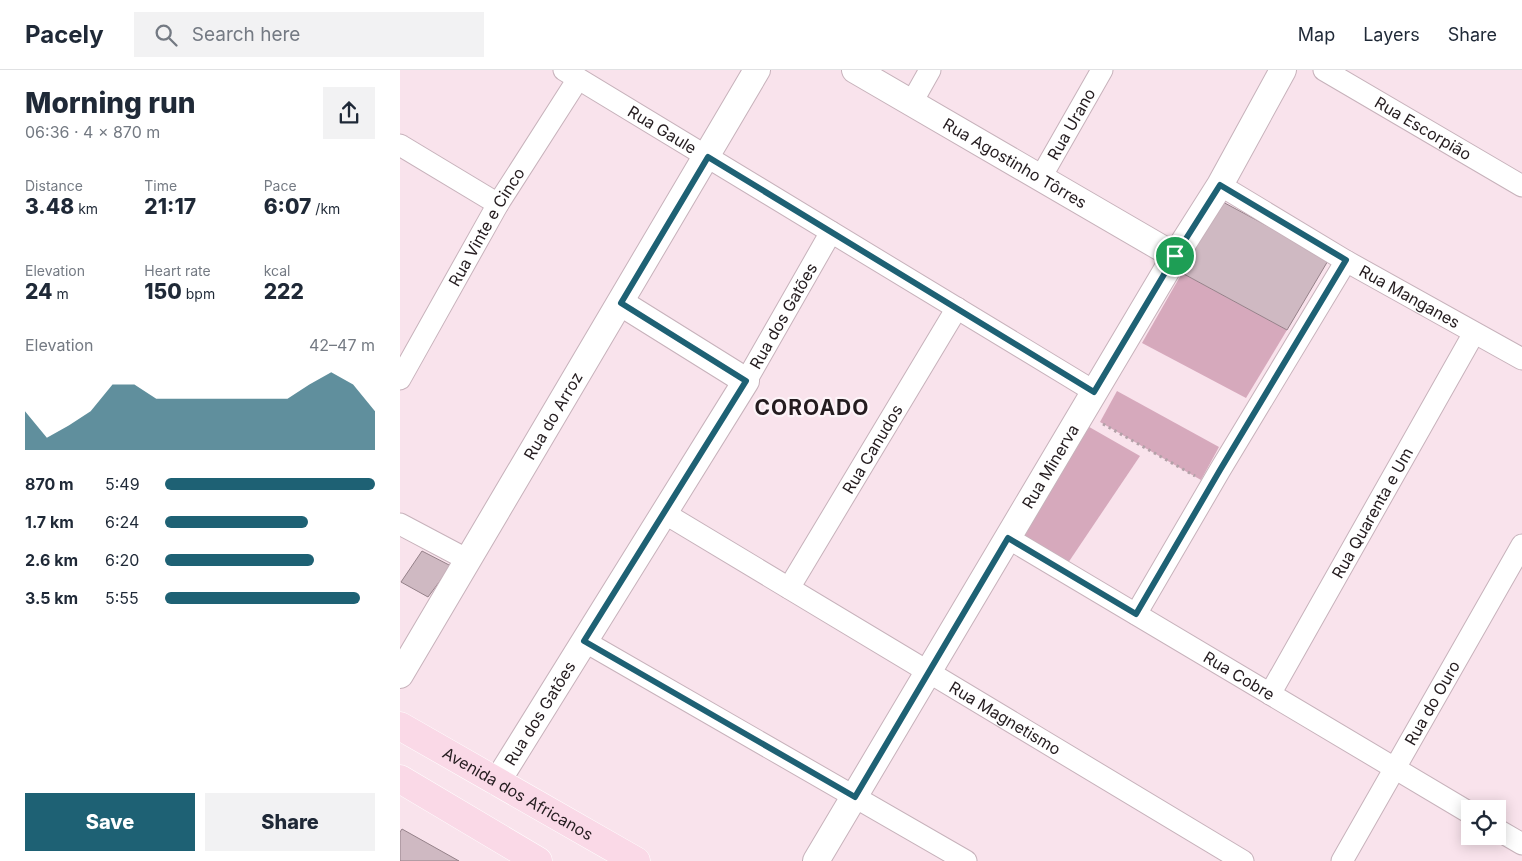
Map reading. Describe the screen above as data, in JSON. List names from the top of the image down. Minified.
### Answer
{"streets":{"main road":["Avenida dos Africanos"],"street":["Rua Urano","Rua Escorpião","Rua Gaule","Rua Agostinho Tôrres","Rua Vinte e Cinco","Rua Manganes","Rua dos Gatões","Rua do Arroz","Rua Canudos","Rua Minerva","Rua Quarenta e Um","Rua Cobre","Rua do Ouro","Rua Magnetismo"]},"crossings":[["Rua Urano","Rua Agostinho Tôrres"],["Rua Gaule","Rua Vinte e Cinco"],["Rua Gaule","Rua dos Gatões"],["Rua Gaule","Rua do Arroz"],["Rua Gaule","Rua Canudos"],["Rua Gaule","Rua Minerva"],["Rua Agostinho Tôrres","Rua Minerva"],["Rua Manganes","Rua Minerva"],["Rua Manganes","Rua Quarenta e Um"],["Rua dos Gatões","Rua Magnetismo"],["Rua dos Gatões","Avenida dos Africanos"],["Rua Canudos","Rua Magnetismo"],["Rua Minerva","Rua Cobre"],["Rua Minerva","Rua Magnetismo"],["Rua Quarenta e Um","Rua Cobre"],["Rua Cobre","Rua do Ouro"]],"districts":["COROADO"],"page":{"header":"Pacely","search":"Search here","nav":["Map","Layers","Share"],"heading":["Morning run","06:36 · 4 × 870 m"],"stats":[["Distance","3.48 km"],["Time","21:17"],["Pace","6:07 /km"],["Elevation","24 m"],["Heart rate","150 bpm"],["kcal","222"]],"chart":["Elevation","42–47 m"],"list":[{"name":"870 m","note":"5:49"},{"name":"1.7 km","note":"6:24"},{"name":"2.6 km","note":"6:20"},{"name":"3.5 km","note":"5:55"}],"buttons":["Save","Share"]}}
